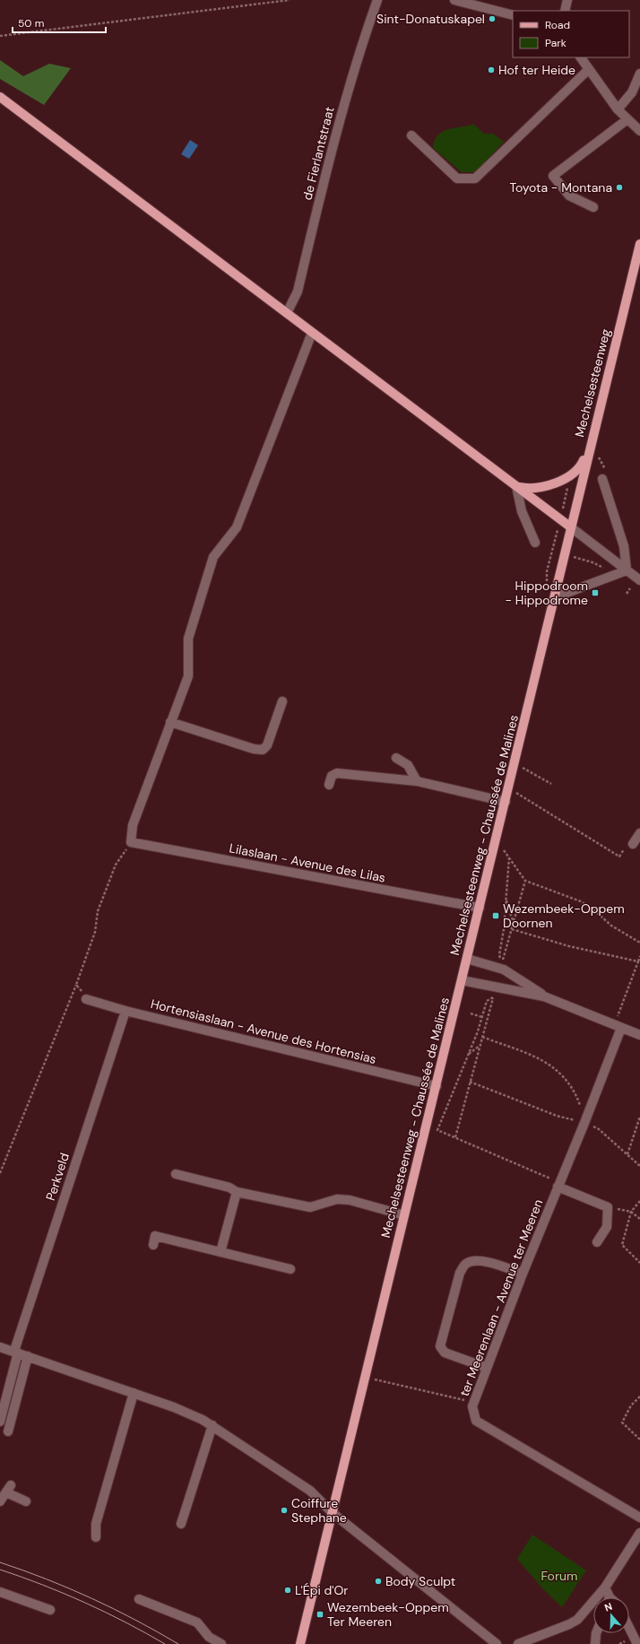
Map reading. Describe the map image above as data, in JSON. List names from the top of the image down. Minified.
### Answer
{"streets":{"main road":["Mechelsesteenweg","Mechelsesteenweg - Chaussée de Malines"],"street":["de Fierlantstraat","Lilaslaan - Avenue des Lilas","Hortensiaslaan - Avenue des Hortensias","Perkveld","ter Meerenlaan - Avenue ter Meeren"]},"crossings":[["Mechelsesteenweg","Mechelsesteenweg - Chaussée de Malines"],["Mechelsesteenweg - Chaussée de Malines","Lilaslaan - Avenue des Lilas"],["Mechelsesteenweg - Chaussée de Malines","Hortensiaslaan - Avenue des Hortensias"],["Hortensiaslaan - Avenue des Hortensias","Perkveld"]],"parks":["Forum"],"places":{"other":["Sint-Donatuskapel","Hof ter Heide","Toyota - Montana","Coiffure Stephane","Body Sculpt","L'Épi d'Or"],"transit":["Hippodroom - Hippodrome","Wezembeek-Oppem Doornen","Wezembeek-Oppem Ter Meeren"]},"legend":["Road","Park"],"scale_bar":"50 m","north":"top"}
